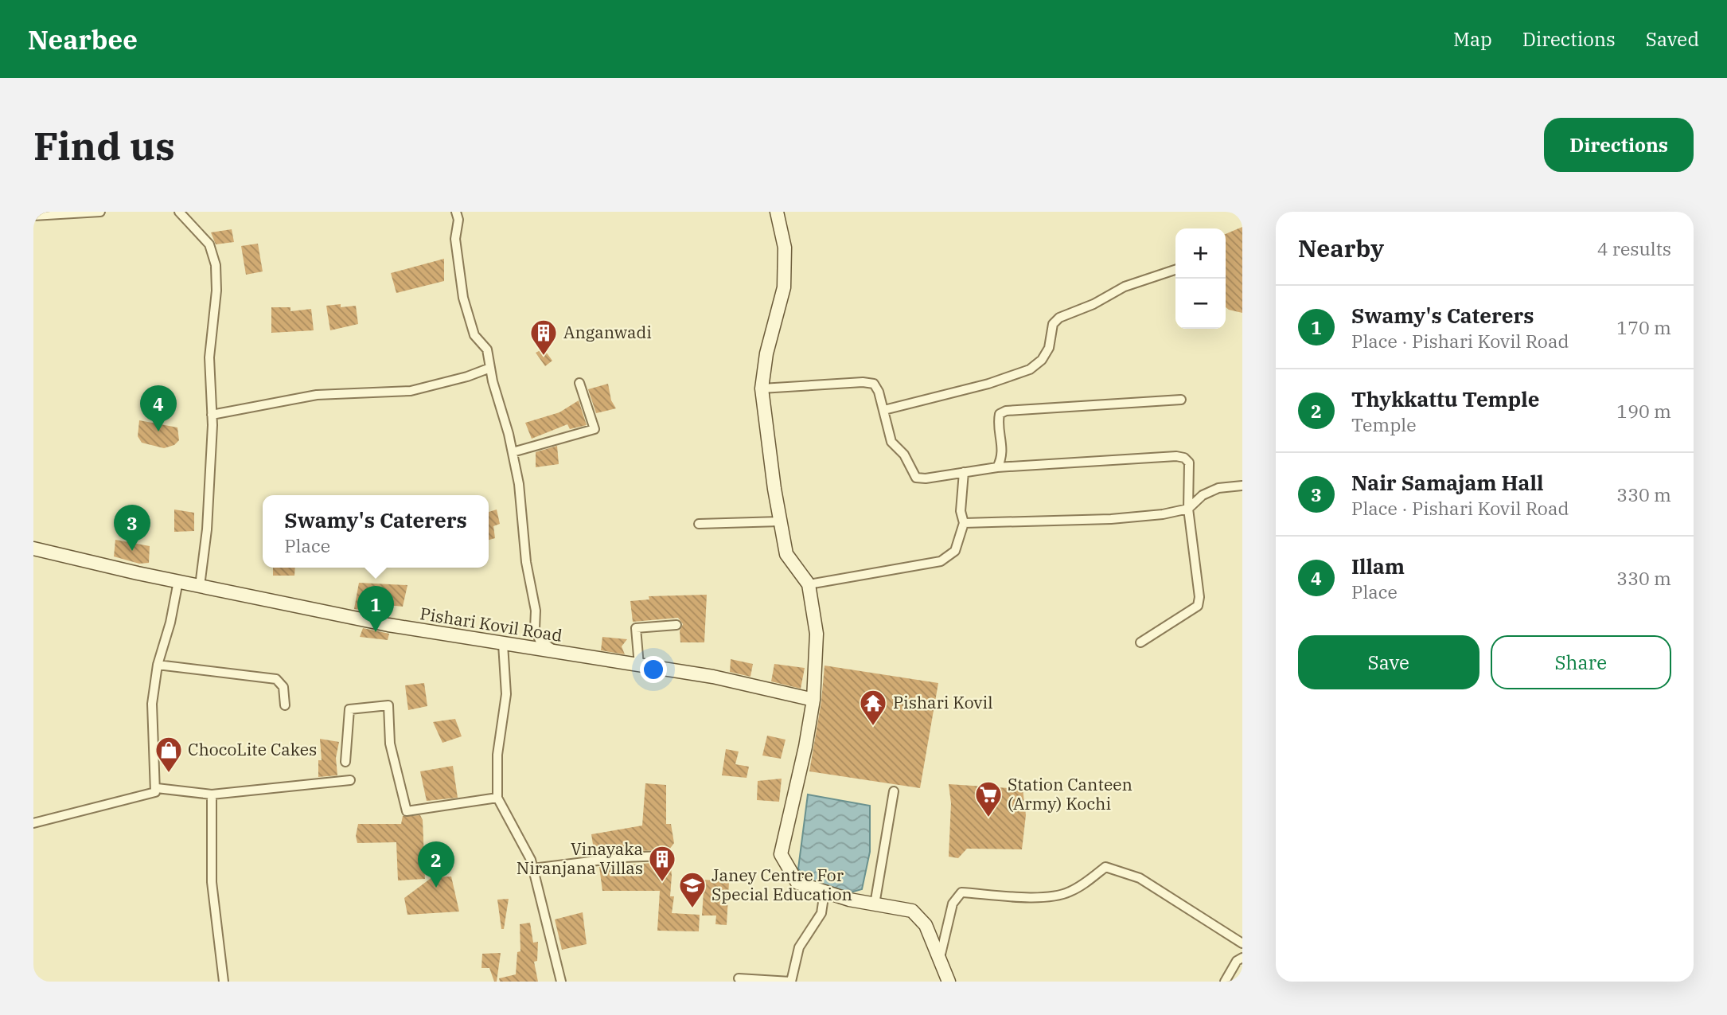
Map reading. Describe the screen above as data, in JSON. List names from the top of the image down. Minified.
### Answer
{"streets":{"street":["Pishari Kovil Road"]},"places":{"building":["Anganwadi","Vinayaka Niranjana Villas"],"temple":["Pishari Kovil"],"shop":["ChocoLite Cakes"],"supermarket":["Station Canteen (Army) Kochi"],"school or university":["Janey Centre For Special Education"]},"page":{"header":"Nearbee","nav":["Map","Directions","Saved"],"buttons":["Directions",["Save","Share"]],"title":"Find us","heading":["Nearby","4 results"],"map_buttons":["+","−"],"list":[{"mark":"1","name":"Swamy's Caterers","note":"Place · Pishari Kovil Road","value":"170 m"},{"mark":"2","name":"Thykkattu Temple","note":"Temple","value":"190 m"},{"mark":"3","name":"Nair Samajam Hall","note":"Place · Pishari Kovil Road","value":"330 m"},{"mark":"4","name":"Illam","note":"Place","value":"330 m"}],"pins":["4","3","1","2"],"popup":["Swamy's Caterers","Place"]}}
